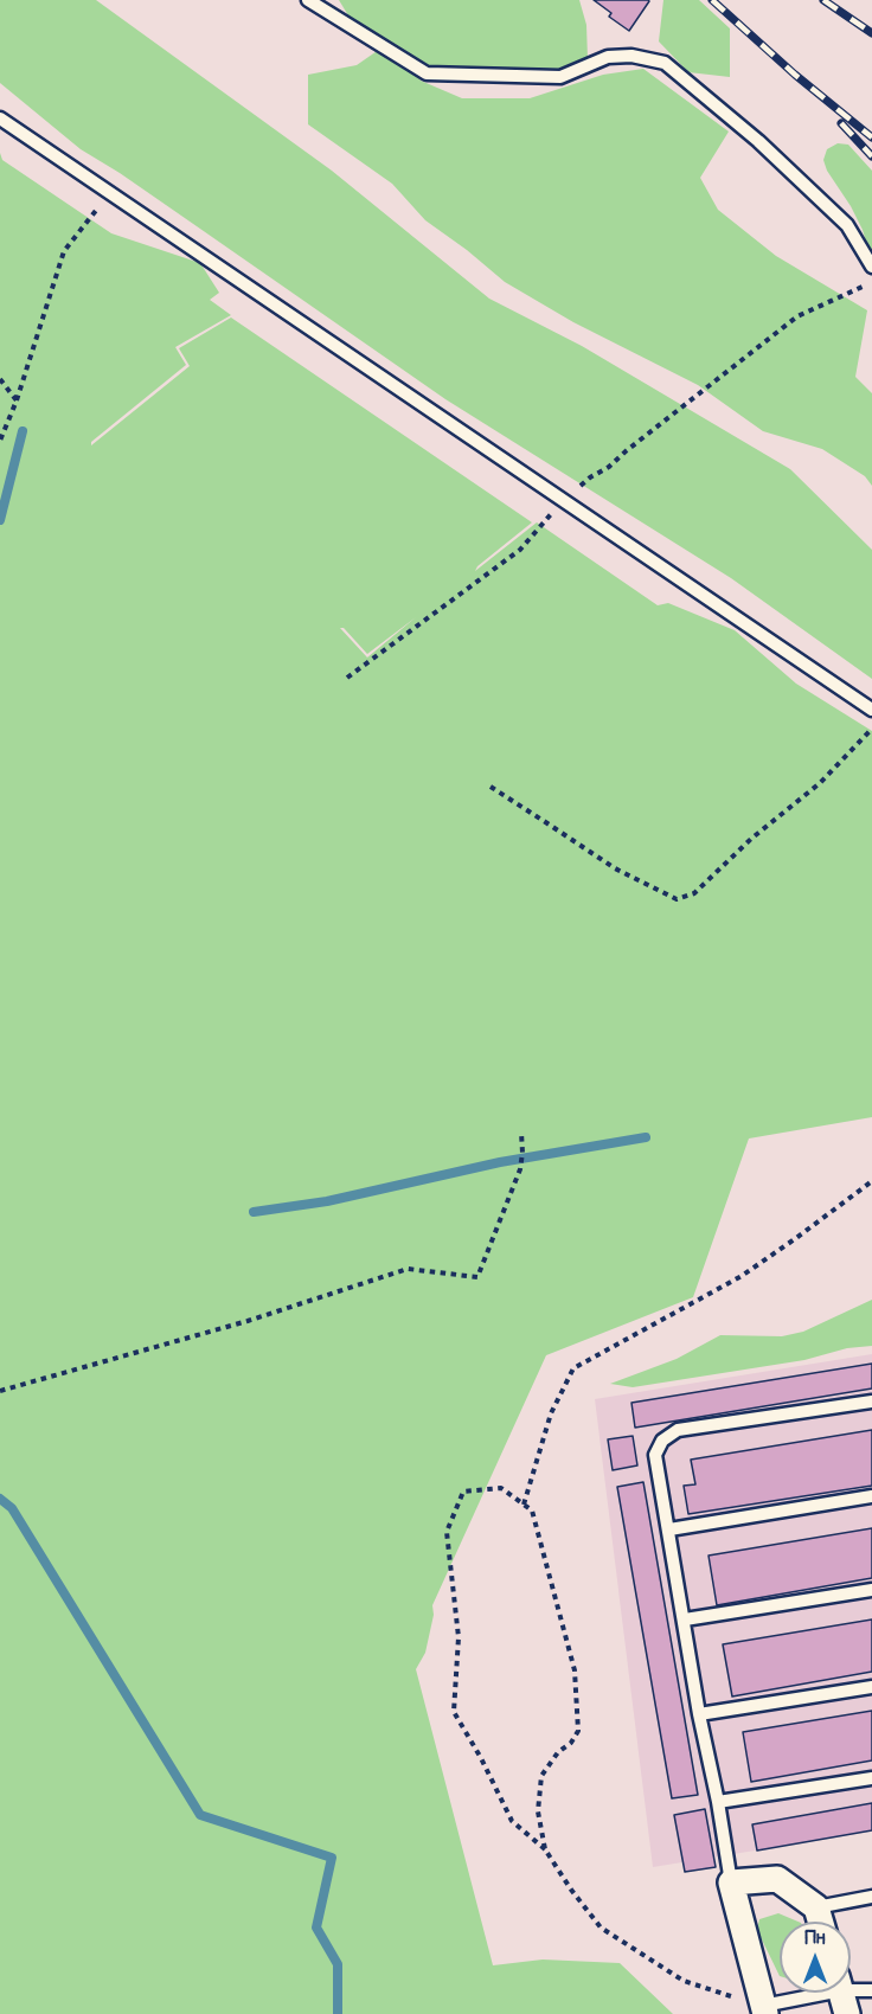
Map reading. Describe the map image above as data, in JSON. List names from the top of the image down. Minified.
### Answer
{"north":"top"}
